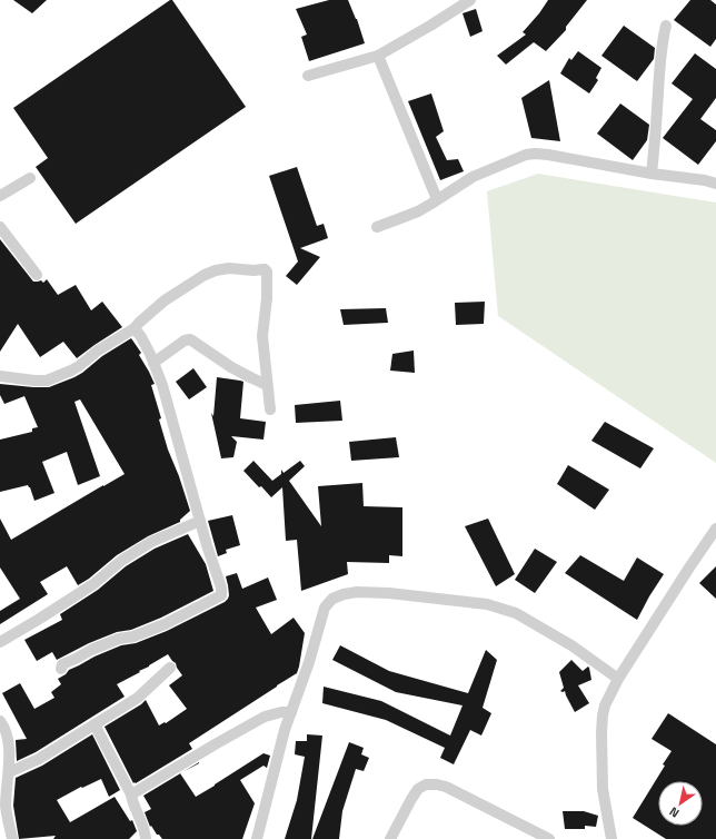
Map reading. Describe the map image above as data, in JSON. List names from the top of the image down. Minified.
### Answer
{"north":"bottom left"}
